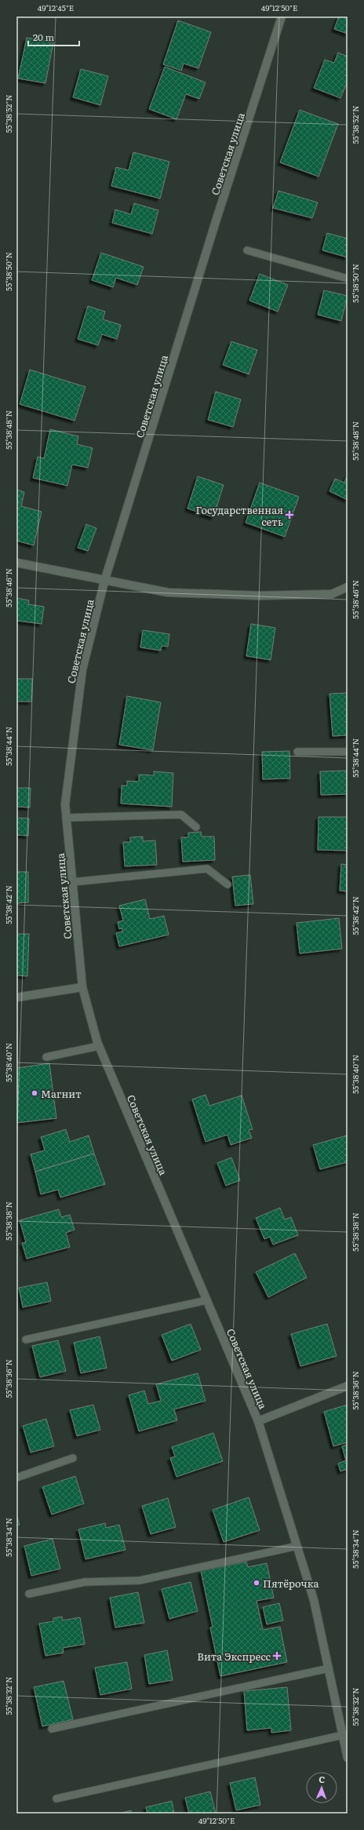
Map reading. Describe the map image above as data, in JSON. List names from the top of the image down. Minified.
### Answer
{"streets":{"street":["Советская улица"]},"places":{"health":["Государственная сеть","Вита Экспресс"],"other":["Магнит","Пятёрочка"]},"scale_bar":"20 m","north":"top","coordinates":["49°12'45\"E","49°12'50\"E","55°38'52\"N","55°38'50\"N","55°38'48\"N","55°38'46\"N","55°38'44\"N","55°38'42\"N","55°38'40\"N","55°38'38\"N","55°38'36\"N","55°38'34\"N","55°38'32\"N"]}
